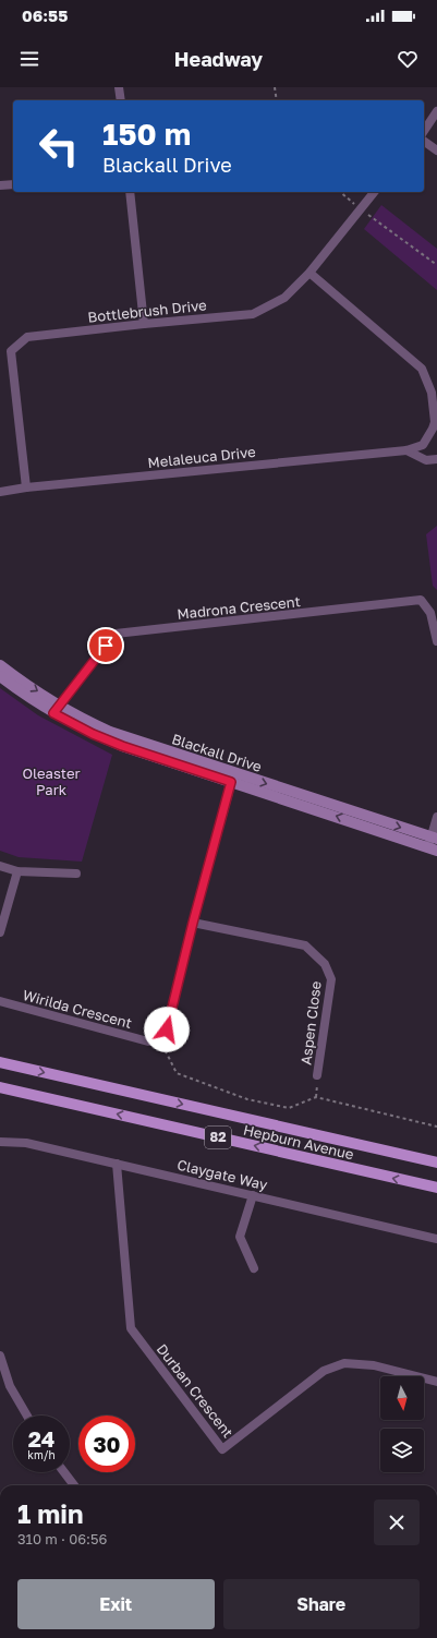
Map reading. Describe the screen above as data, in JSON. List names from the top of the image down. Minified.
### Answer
{"streets":{"main road":["Blackall Drive","82","Hepburn Avenue"],"street":["Bottlebrush Drive","Melaleuca Drive","Madrona Crescent","Wirilda Crescent","Aspen Close","Claygate Way","Durban Crescent"]},"crossings":[["Bottlebrush Drive","Melaleuca Drive"],["Madrona Crescent","Blackall Drive"],["Claygate Way","Durban Crescent"]],"parks":["Oleaster Park"],"north":"bottom","page":{"status":"06:55","header":"Headway","turn":["150 m","Blackall Drive"],"speed":"24 km/h","limit":"30","heading":["1 min","310 m · 06:56"],"buttons":["Exit","Share"]}}
